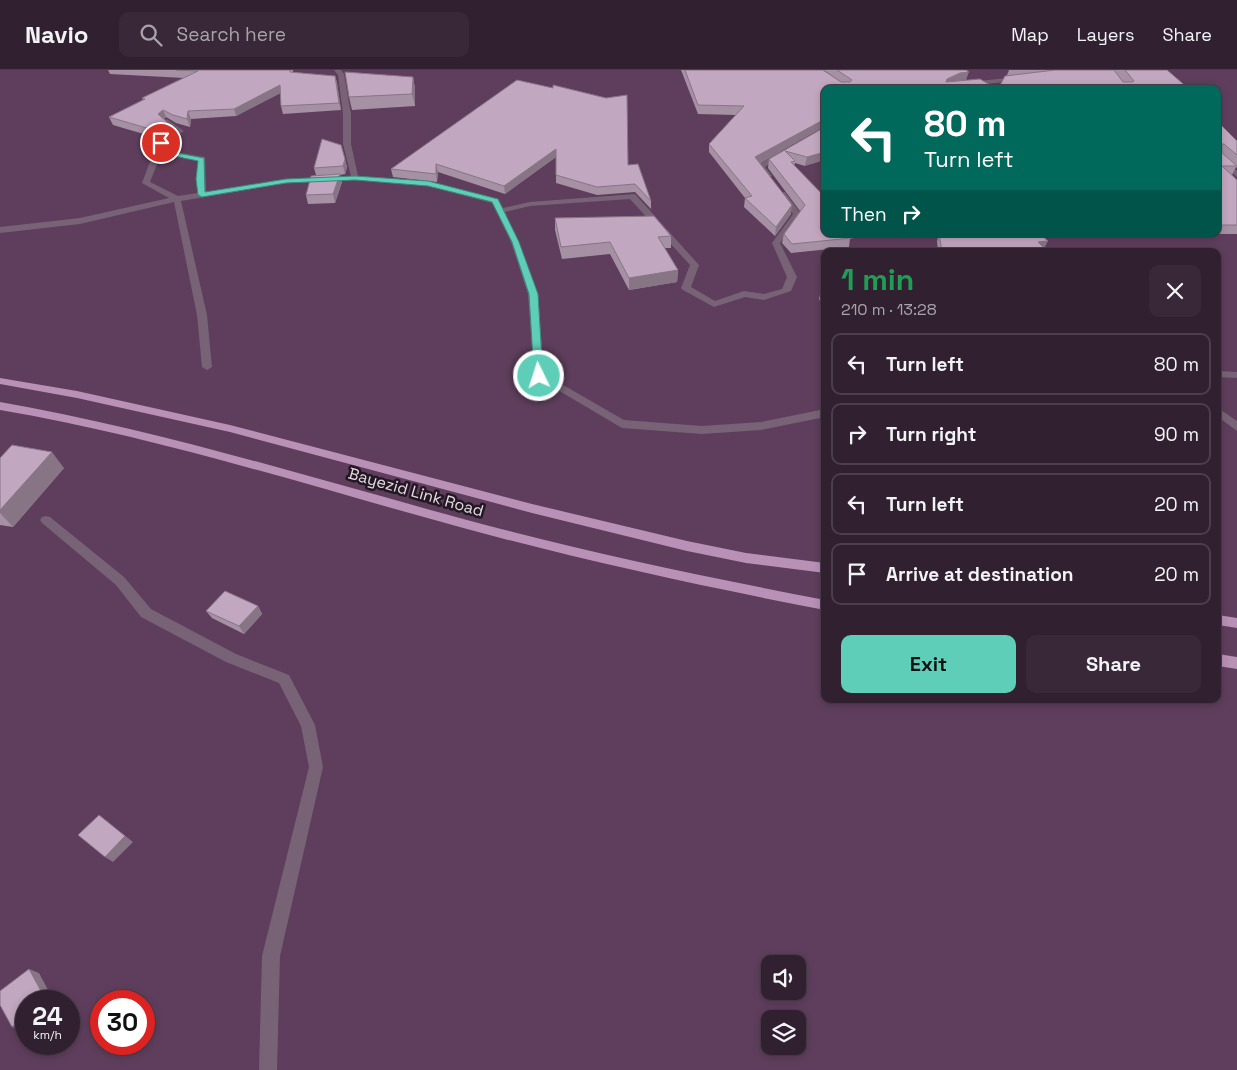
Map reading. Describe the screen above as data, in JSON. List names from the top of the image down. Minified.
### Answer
{"streets":{"main road":["Bayezid Link Road"]},"page":{"header":"Navio","search":"Search here","nav":["Map","Layers","Share"],"turn":["80 m","Turn left"],"then":"Then","heading":["1 min","210 m · 13:28"],"list":[{"name":"Turn left","value":"80 m"},{"name":"Turn right","value":"90 m"},{"name":"Turn left","value":"20 m"},{"name":"Arrive at destination","value":"20 m"}],"buttons":["Exit","Share"],"speed":"24 km/h","limit":"30"}}
